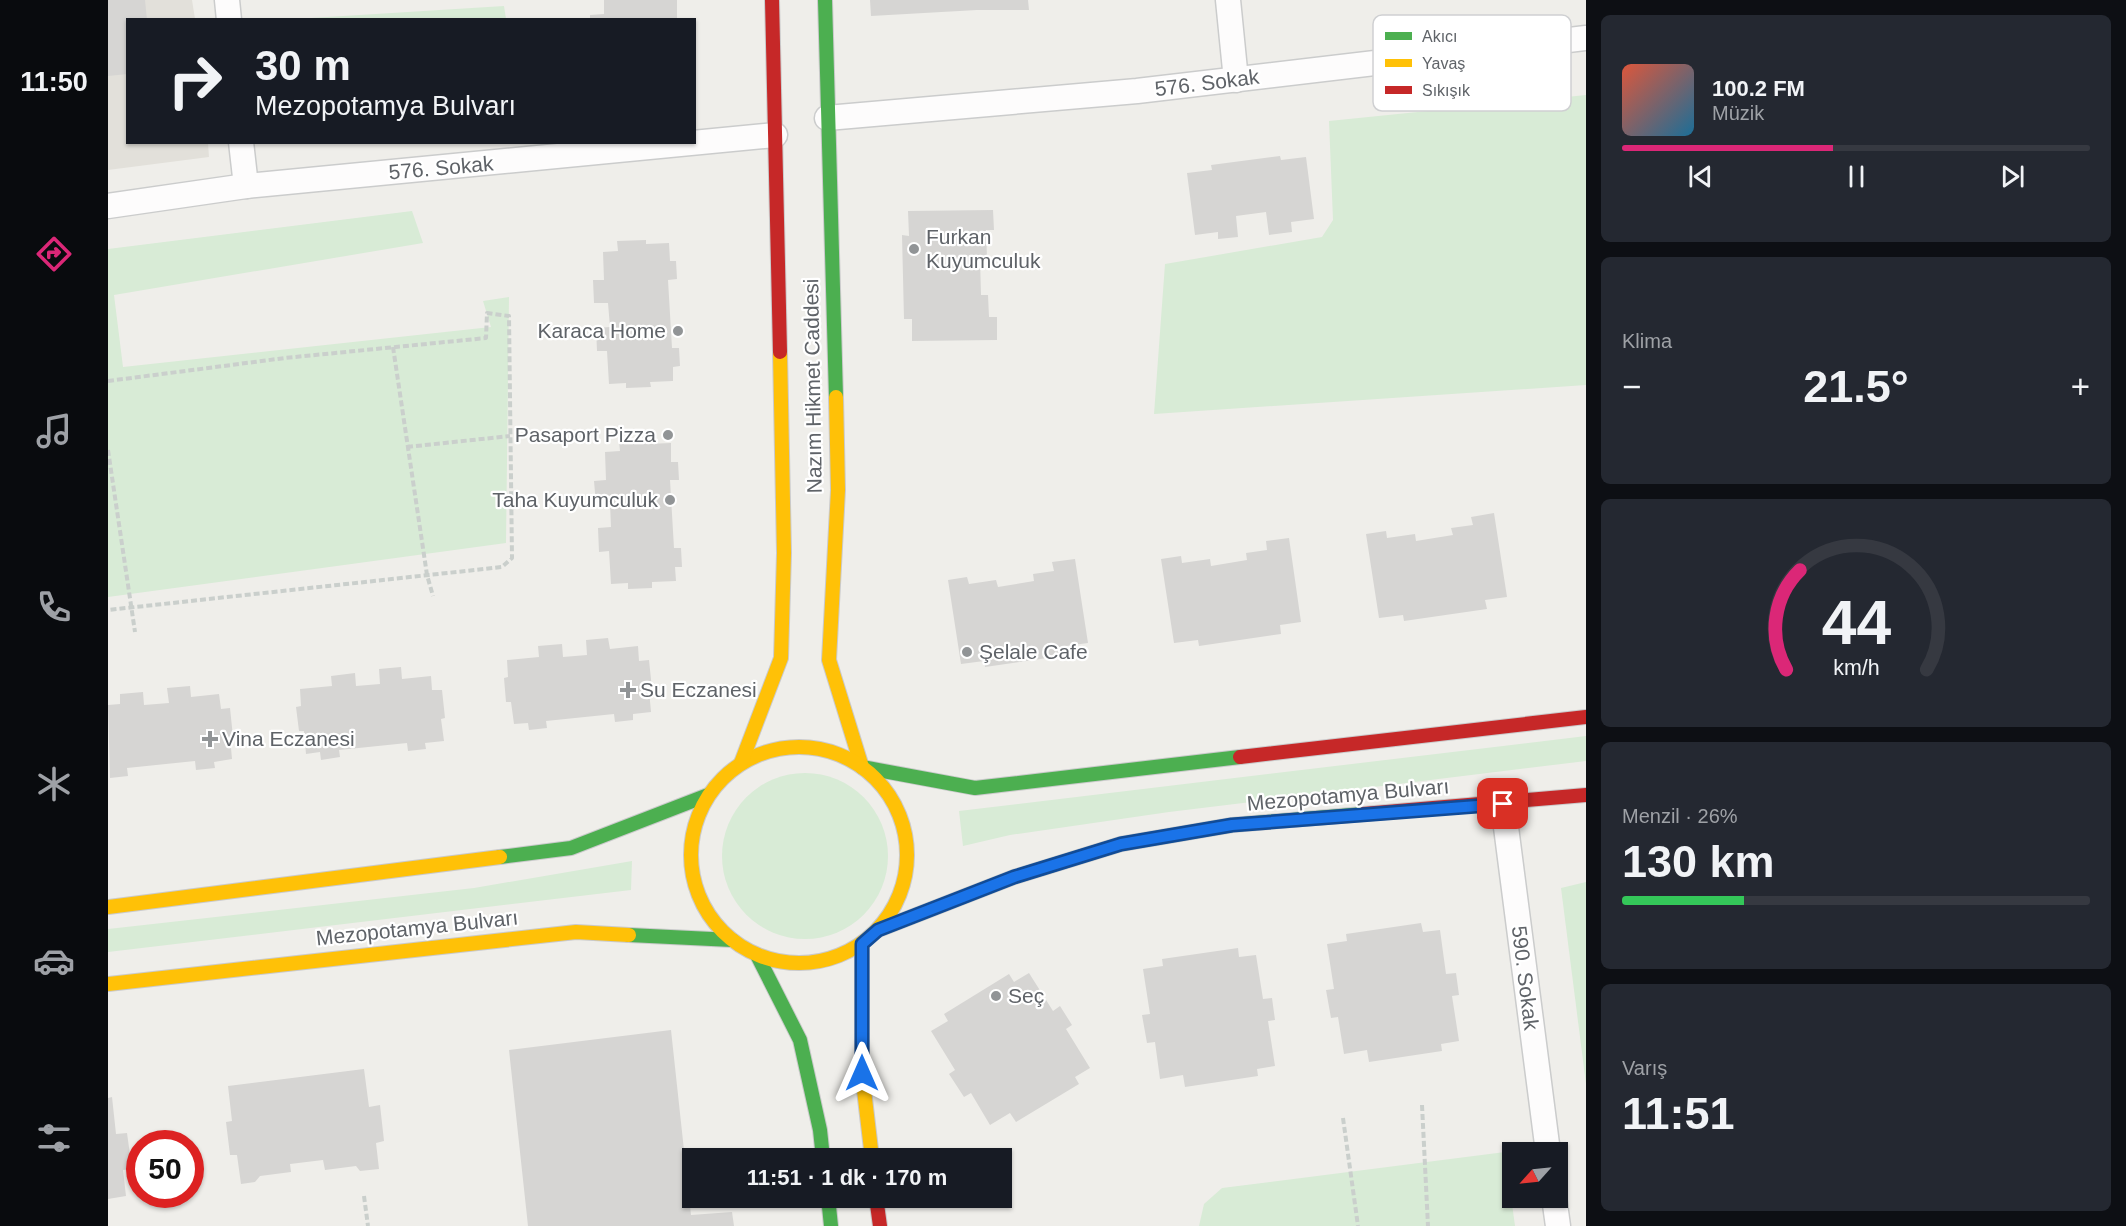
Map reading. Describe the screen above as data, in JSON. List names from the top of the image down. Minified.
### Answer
{"streets":{"main road":["Nazım Hikmet Caddesi","Mezopotamya Bulvarı"],"street":["576. Sokak","590. Sokak"]},"crossings":[["576. Sokak","Nazım Hikmet Caddesi"],["Mezopotamya Bulvarı","590. Sokak"]],"places":{"other":["Furkan Kuyumculuk","Karaca Home","Pasaport Pizza","Taha Kuyumculuk","Şelale Cafe","Seç"],"health":["Su Eczanesi","Vina Eczanesi"]},"legend":["Akıcı","Yavaş","Sıkışık"],"north":"bottom left","page":{"tabs":"11:50","turn":["30 m","Mezopotamya Bulvarı"],"song":["100.2 FM","Müzik"],"tile":["Klima",["Menzil · 26%","130 km"],["Varış","11:51"]],"heat":["−","21.5°","+"],"limit":"50","trip":"11:51 · 1 dk · 170 m","gauge":["44","km/h"]}}
